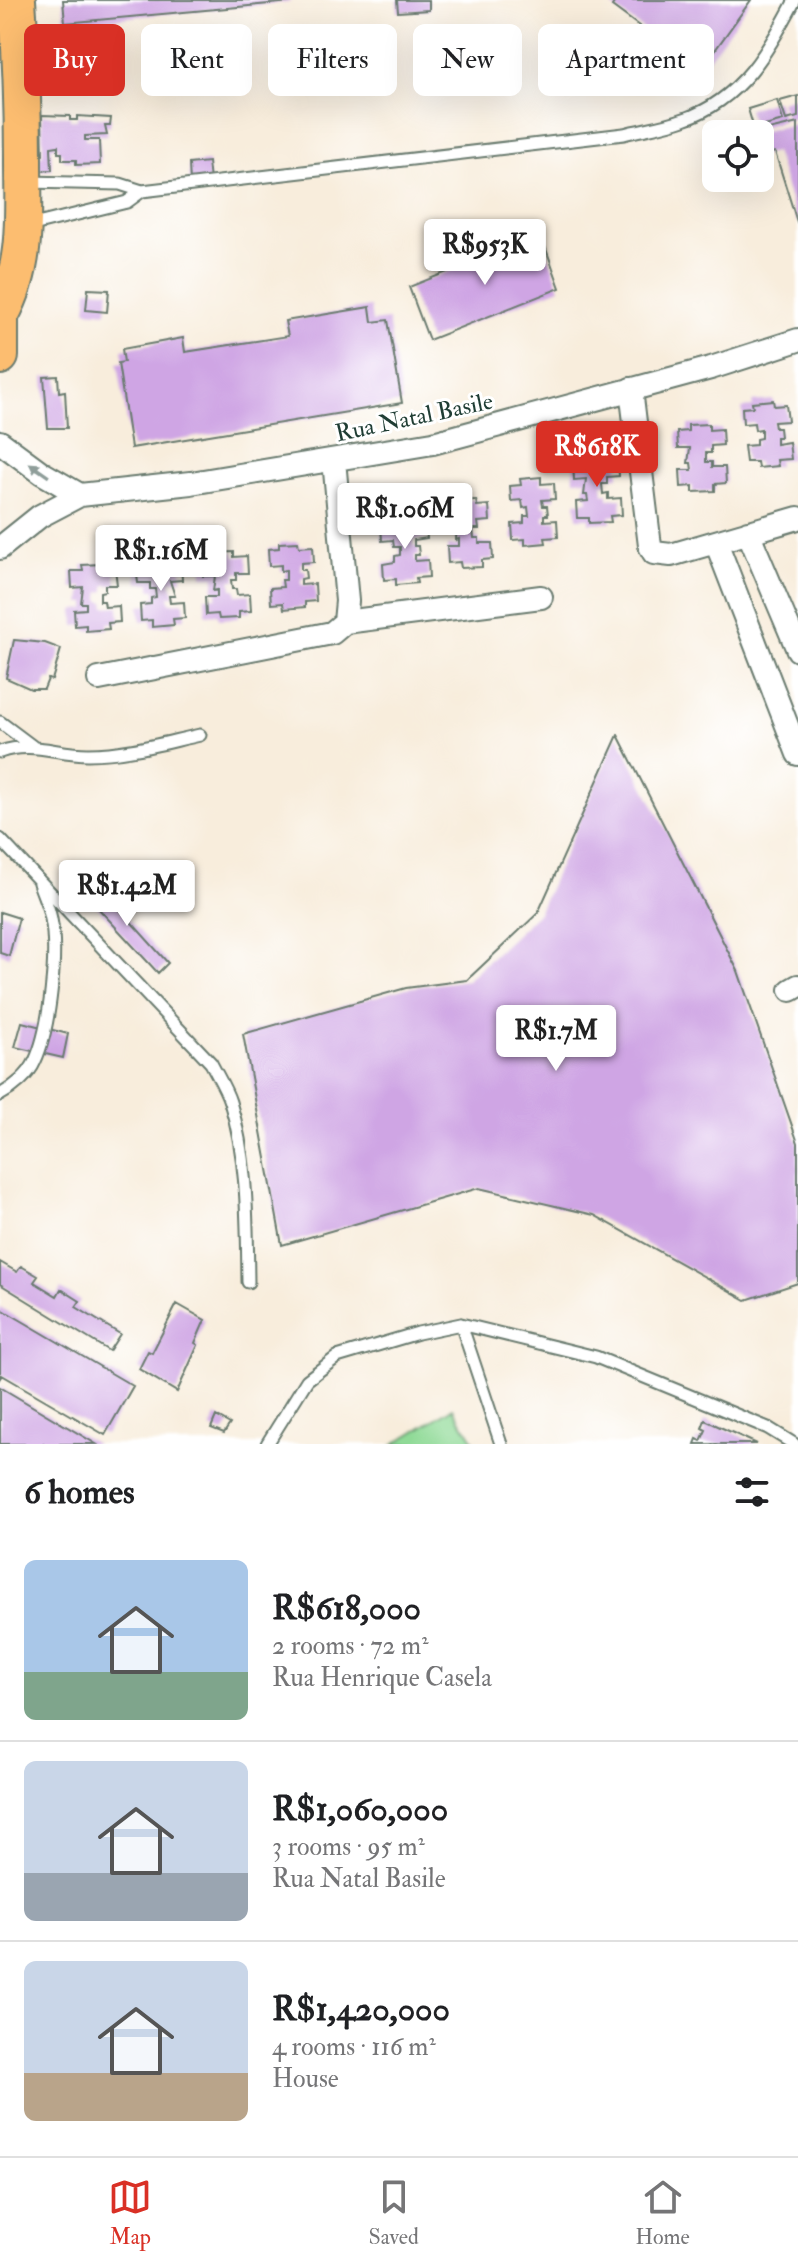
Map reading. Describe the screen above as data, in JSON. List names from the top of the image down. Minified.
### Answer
{"streets":{"street":["Rua Natal Basile"]},"page":{"chip":["Buy","Rent","Filters","New","Apartment"],"price":["R$953K","R$618K","R$1.06M","R$1.16M","R$1.42M","R$1.7M"],"heading":"6 homes","list":[{"name":"R$618,000","note":"2 rooms · 72 m² · Rua Henrique Casela"},{"name":"R$1,060,000","note":"3 rooms · 95 m² · Rua Natal Basile"},{"name":"R$1,420,000","note":"4 rooms · 116 m² · House"}],"tabs":["Map","Saved","Home"]}}
